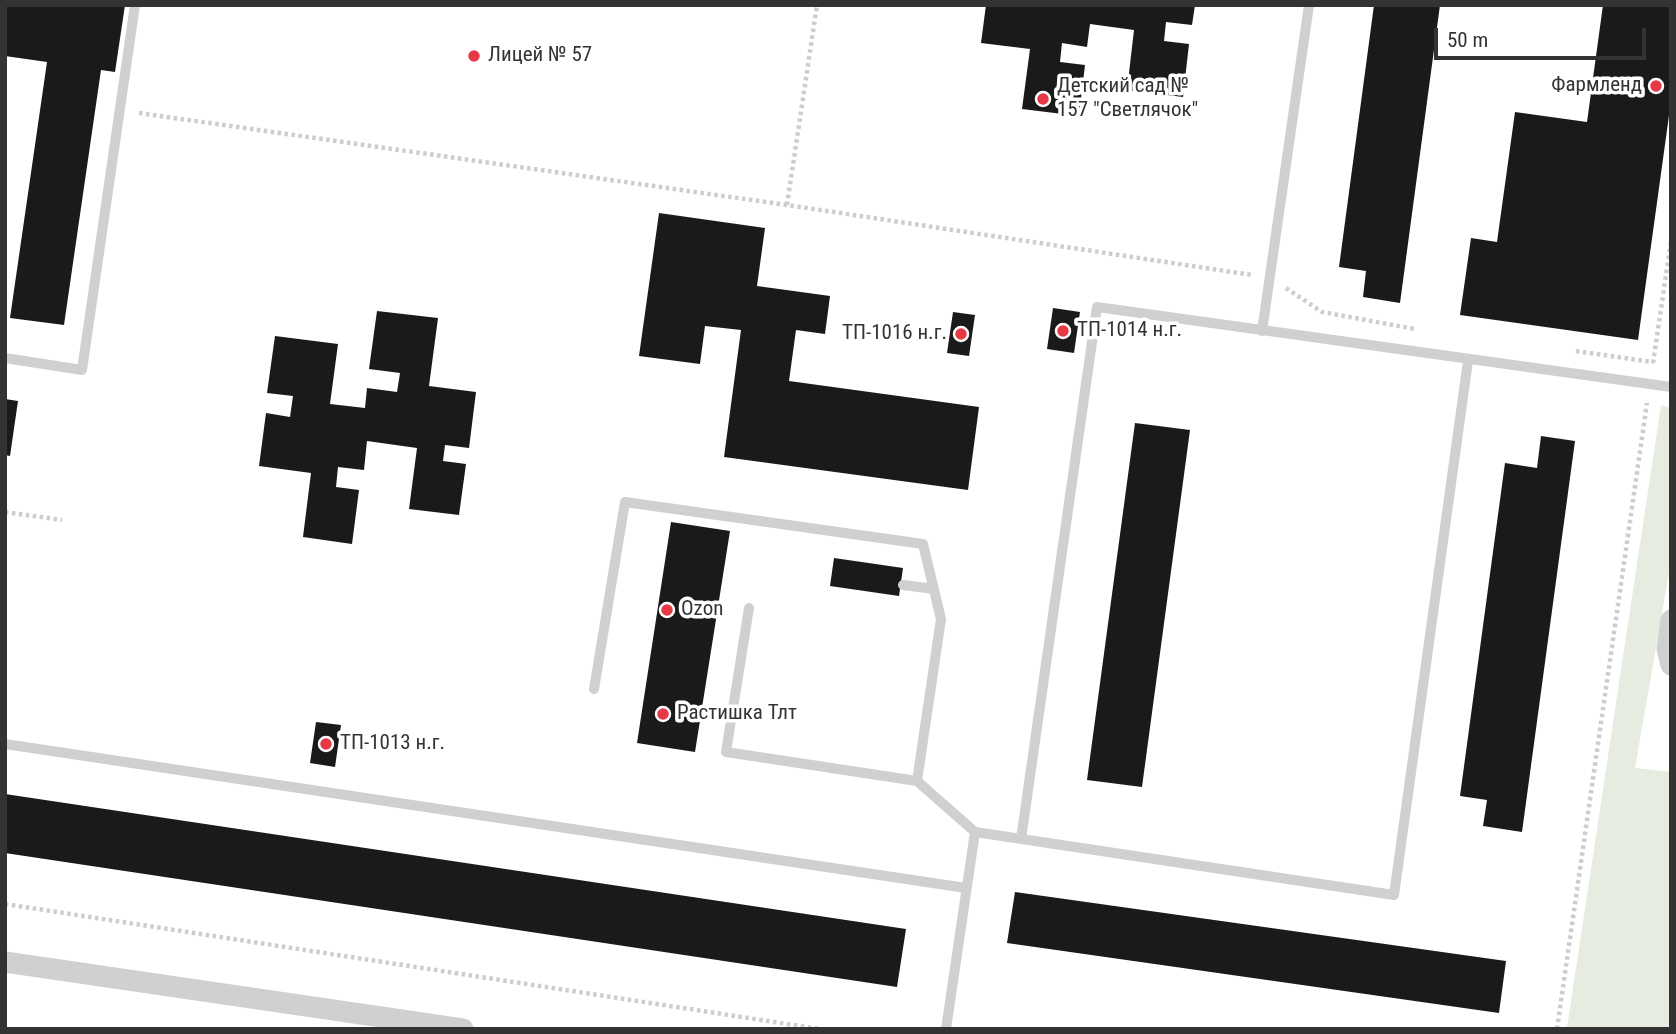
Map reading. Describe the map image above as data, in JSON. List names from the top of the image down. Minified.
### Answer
{"places":["Лицей № 57","Фармленд","Детский сад № 157 \"Светлячок\"","ТП-1014 н.г.","ТП-1016 н.г.","Ozon","Растишка Тлт","ТП-1013 н.г."],"scale_bar":"50 m"}
